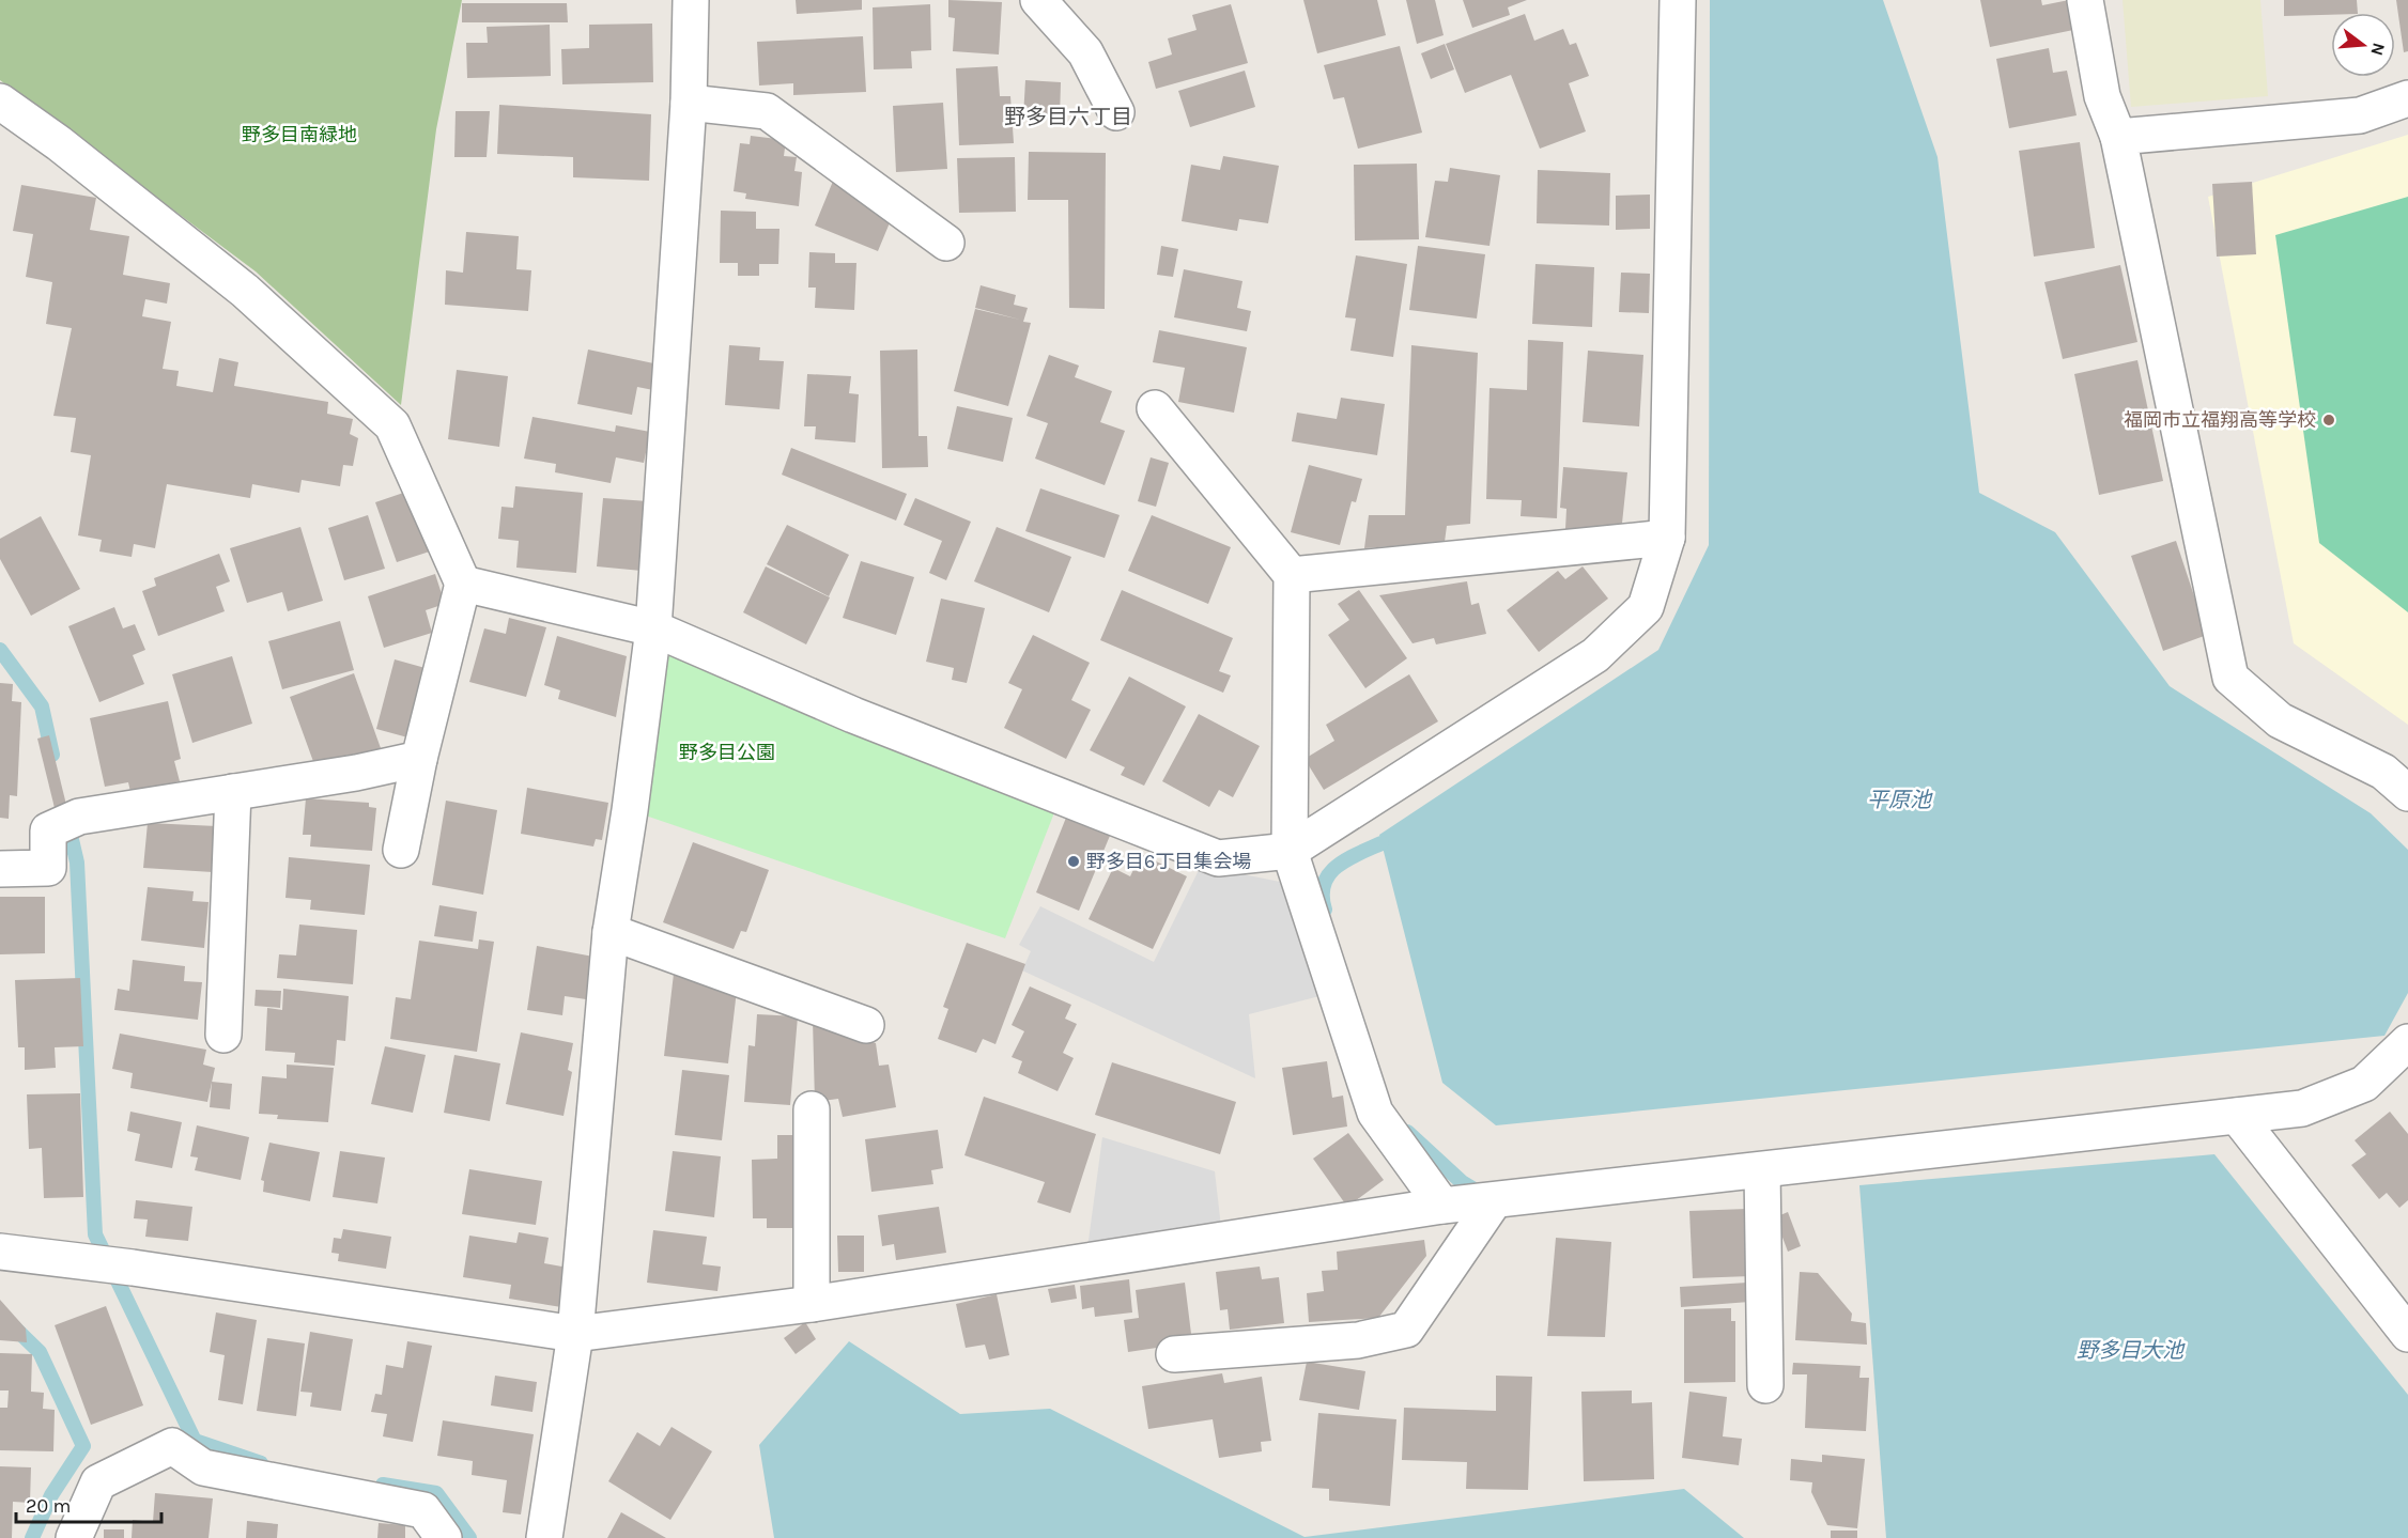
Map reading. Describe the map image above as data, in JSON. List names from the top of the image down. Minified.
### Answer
{"districts":["野多目六丁目"],"water":["平原池","野多目大池"],"parks":["野多目南緑地","野多目公園"],"places":["福岡市立福翔高等学校","野多目6丁目集会場"],"scale_bar":"20 m","north":"right"}
